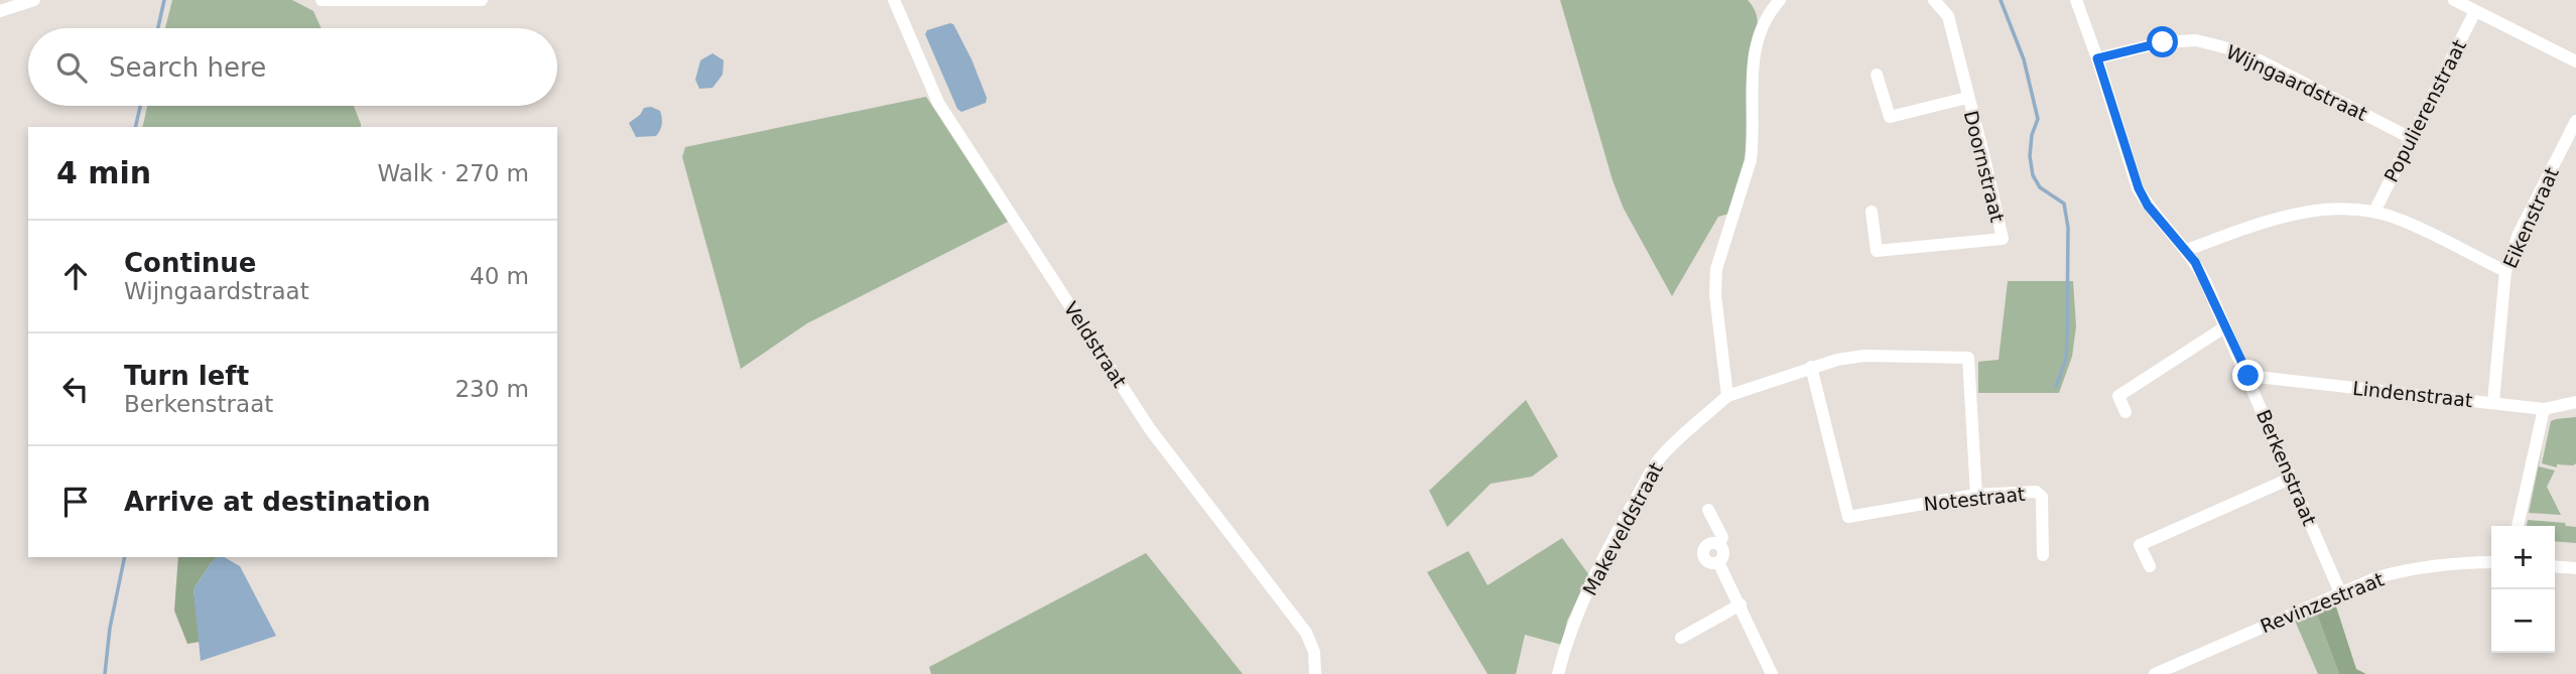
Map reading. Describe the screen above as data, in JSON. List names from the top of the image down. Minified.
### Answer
{"streets":{"street":["Wijngaardstraat","Populierenstraat","Doornstraat","Eikenstraat","Veldstraat","Lindenstraat","Berkenstraat","Notestraat","Makeveldstraat","Revinzestraat"]},"crossings":[["Wijngaardstraat","Populierenstraat"],["Wijngaardstraat","Berkenstraat"],["Eikenstraat","Lindenstraat"],["Lindenstraat","Berkenstraat"],["Berkenstraat","Revinzestraat"]],"page":{"search":"Search here","heading":["4 min","Walk · 270 m"],"list":[["Continue","Wijngaardstraat","40 m"],["Turn left","Berkenstraat","230 m"],"Arrive at destination"],"map_buttons":["+","−"]}}
